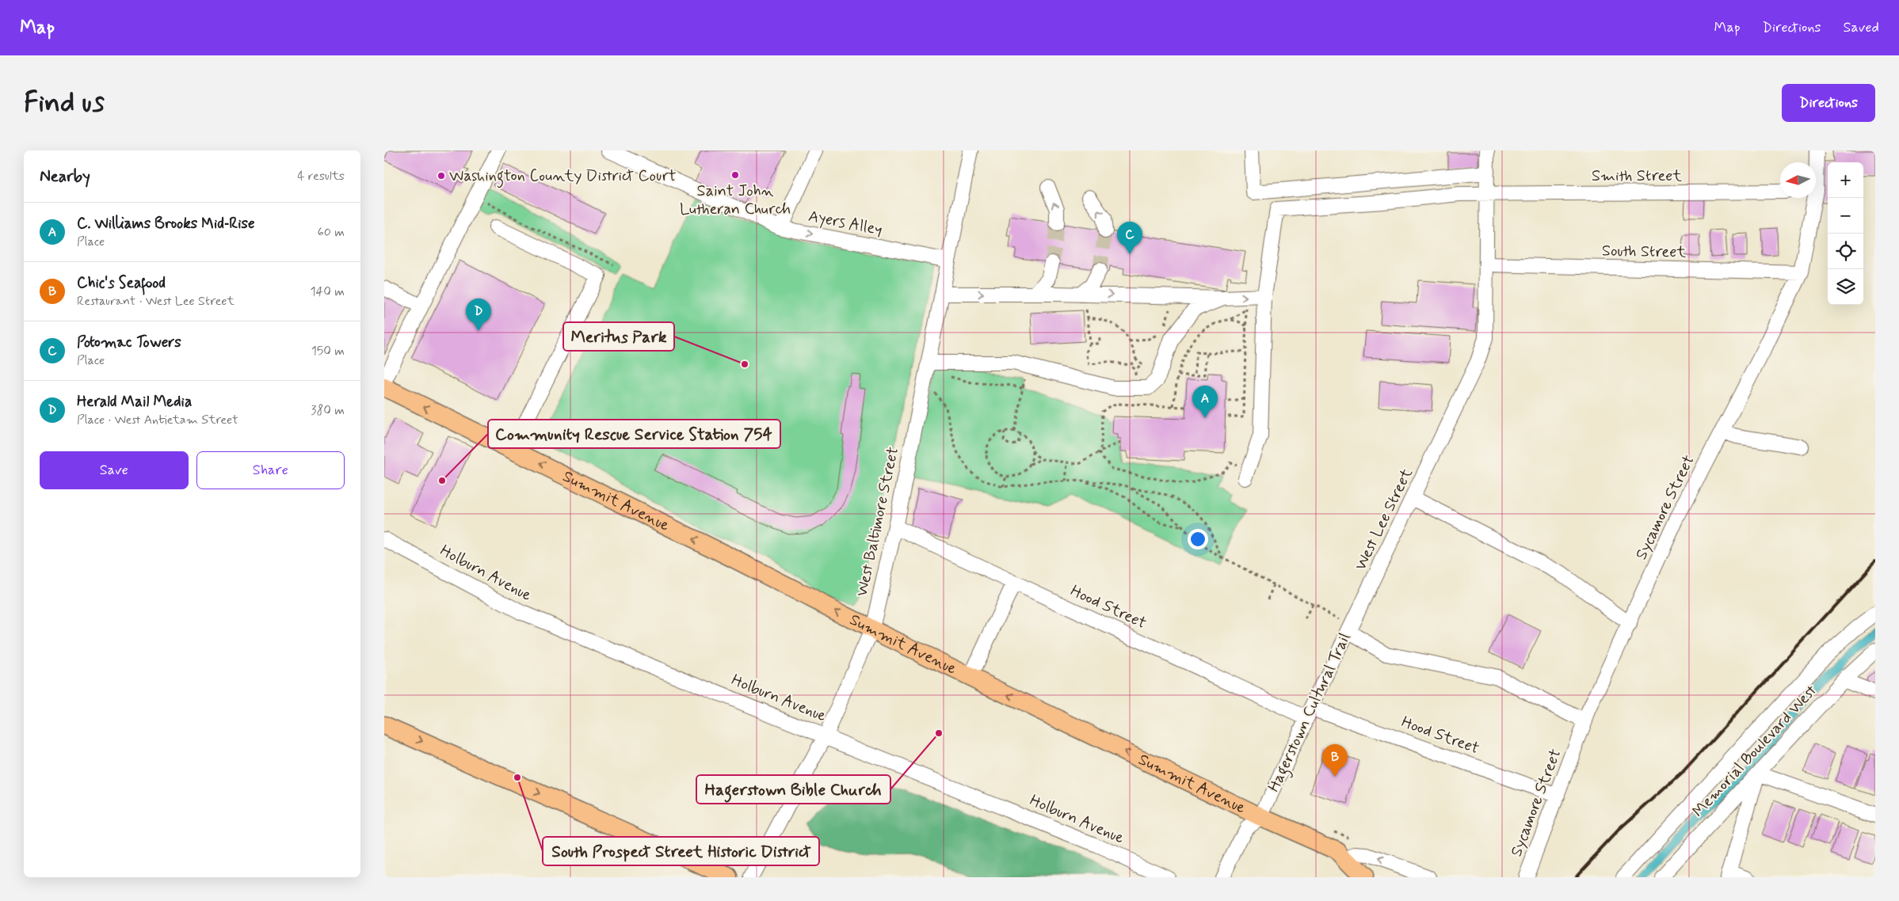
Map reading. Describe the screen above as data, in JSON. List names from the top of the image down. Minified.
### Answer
{"streets":{"main road":["Summit Avenue"],"street":["Smith Street","Ayers Alley","South Street","Sycamore Street","West Lee Street","West Baltimore Street","Holburn Avenue","Hood Street","Memorial Boulevard West"],"path":["Hagerstown Cultural Trail"]},"crossings":[["Smith Street","West Lee Street"],["Ayers Alley","West Baltimore Street"],["South Street","Sycamore Street"],["South Street","West Lee Street"],["Summit Avenue","West Lee Street"],["Summit Avenue","West Baltimore Street"],["Sycamore Street","Hood Street"],["West Lee Street","Hood Street"],["West Lee Street","Hagerstown Cultural Trail"],["West Baltimore Street","Holburn Avenue"],["West Baltimore Street","Hood Street"],["West Baltimore Street","Hagerstown Cultural Trail"]],"one_way":["Ayers Alley","Summit Avenue"],"places":["Saint John Lutheran Church","Washington County District Court","Meritus Park","Community Rescue Service Station 754","Hagerstown Bible Church","South Prospect Street Historic District"],"north":"left","page":{"header":"Map","nav":["Map","Directions","Saved"],"buttons":["Directions",["Save","Share"]],"title":"Find us","heading":["Nearby","4 results"],"map_buttons":["+","−"],"list":[{"mark":"A","name":"C. Williams Brooks Mid‐Rise","note":"Place","value":"60 m"},{"mark":"B","name":"Chic's Seafood","note":"Restaurant · West Lee Street","value":"140 m"},{"mark":"C","name":"Potomac Towers","note":"Place","value":"150 m"},{"mark":"D","name":"Herald Mail Media","note":"Place · West Antietam Street","value":"380 m"}],"pins":["C","D","A","B"]}}
